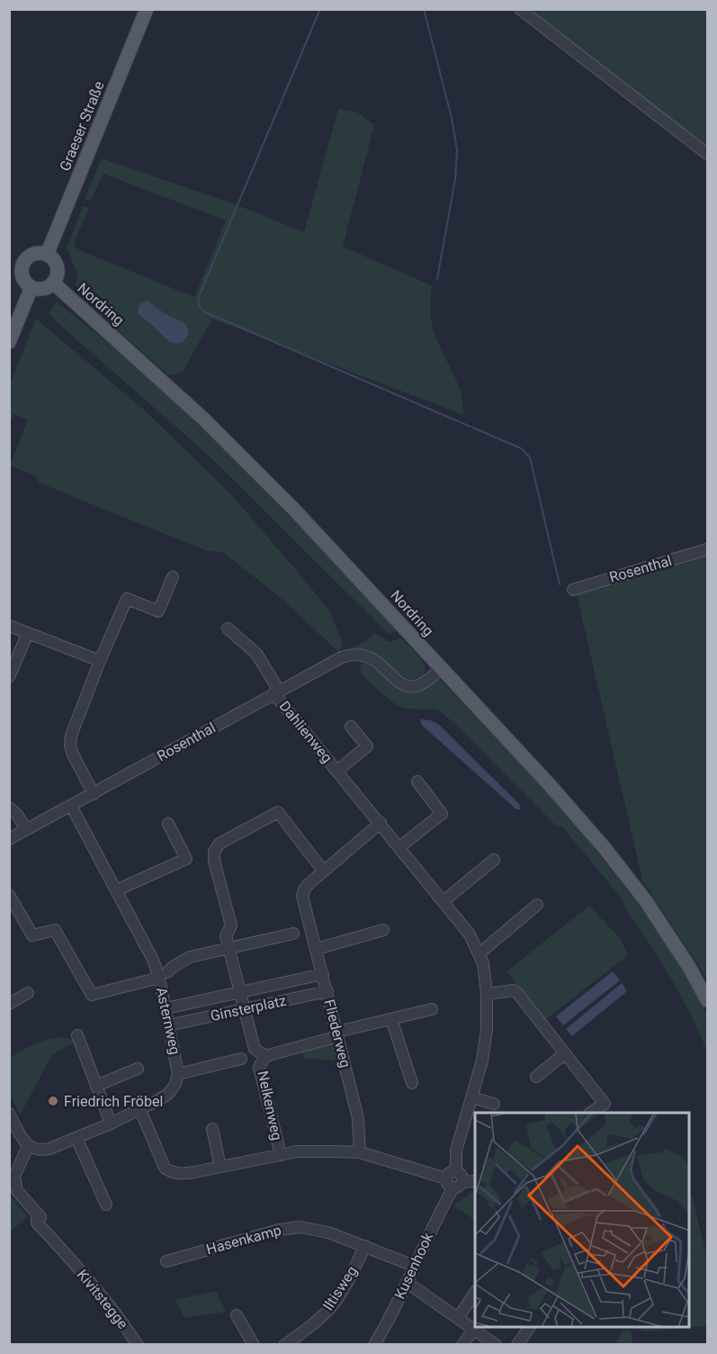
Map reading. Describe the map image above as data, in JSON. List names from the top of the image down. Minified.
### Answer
{"streets":{"main road":["Graeser Straße","Nordring"],"street":["Rosenthal","Dahlienweg","Ginsterplatz","Asternweg","Fliederweg","Nelkenweg","Hasenkamp","Kusenhook","Iltisweg","Kivitstegge"]},"crossings":[["Graeser Straße","Nordring"],["Nordring","Rosenthal"],["Rosenthal","Dahlienweg"],["Rosenthal","Asternweg"],["Dahlienweg","Fliederweg"],["Dahlienweg","Nelkenweg"],["Dahlienweg","Kusenhook"],["Ginsterplatz","Asternweg"],["Ginsterplatz","Fliederweg"],["Asternweg","Nelkenweg"],["Asternweg","Kivitstegge"],["Fliederweg","Nelkenweg"],["Nelkenweg","Kusenhook"],["Hasenkamp","Kusenhook"],["Hasenkamp","Iltisweg"]],"places":["Friedrich Fröbel"]}
